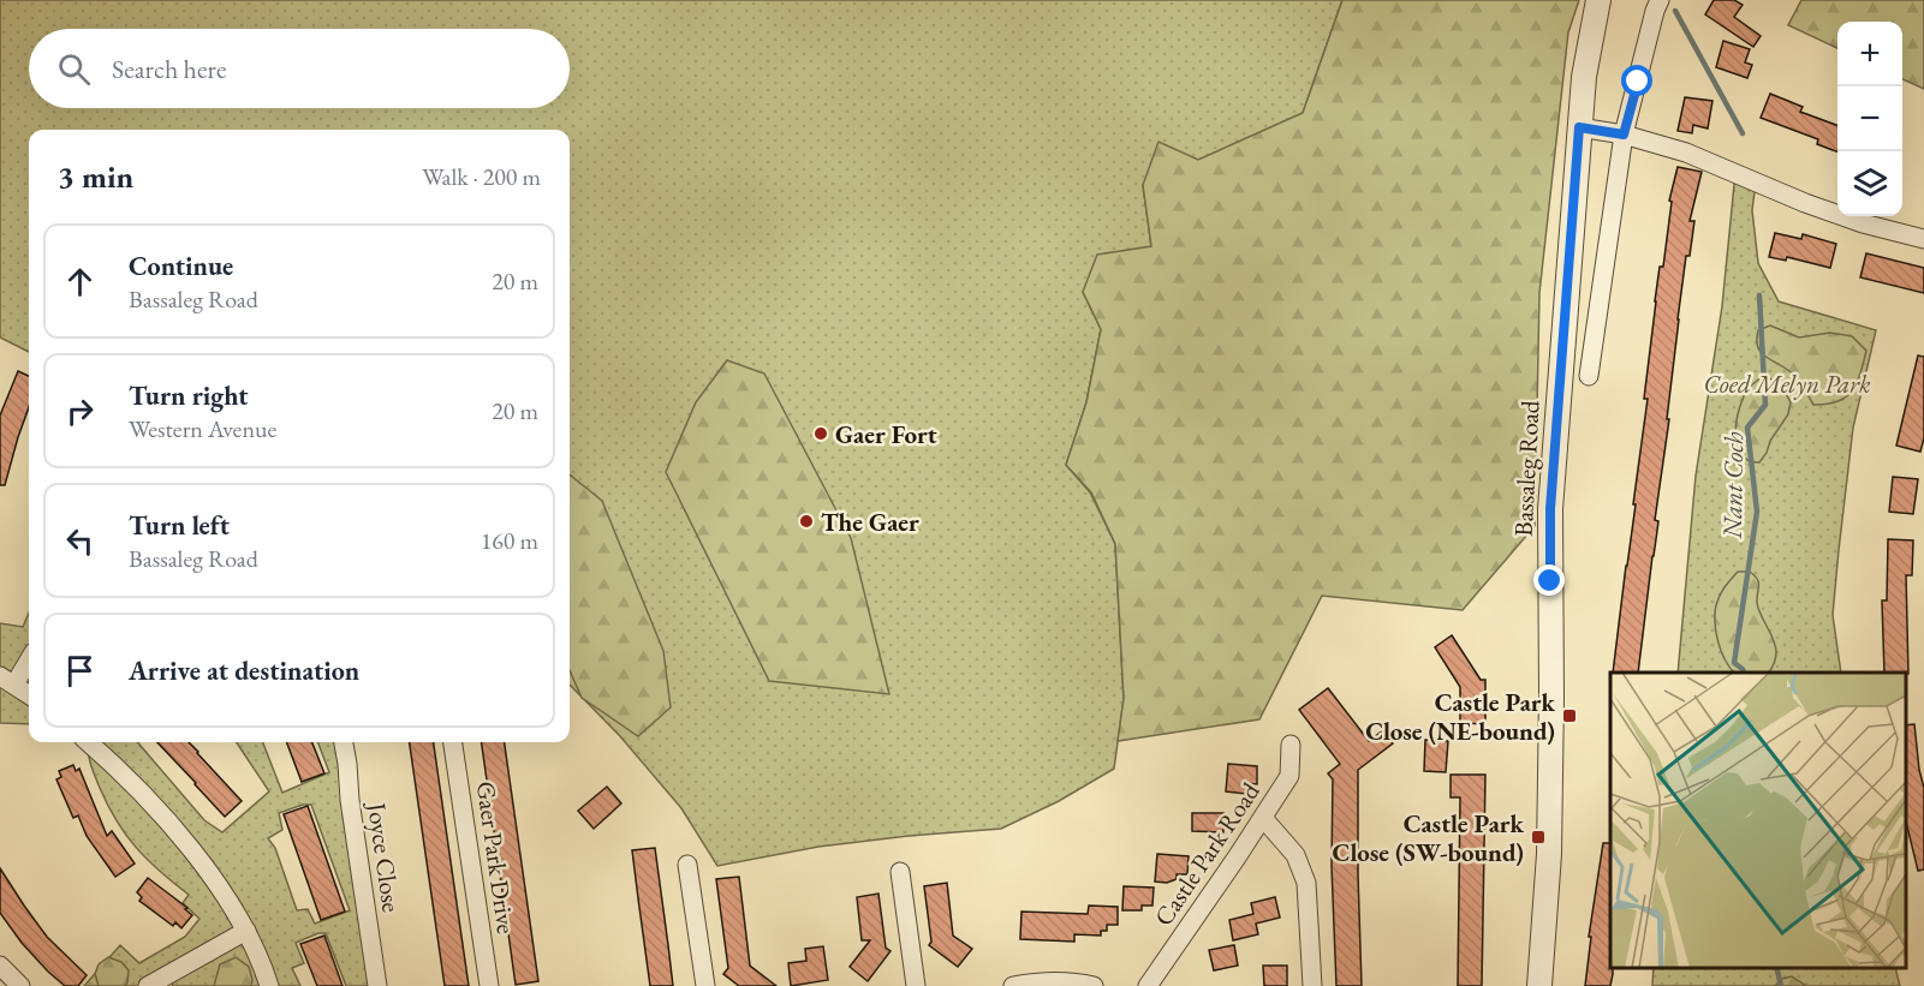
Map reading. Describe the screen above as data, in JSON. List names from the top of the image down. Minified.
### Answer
{"streets":{"street":["Bassaleg Road","Castle Park Road","Joyce Close","Gaer Park Drive"]},"water":["Nant Coch"],"parks":["Coed Melyn Park"],"places":{"other":["Gaer Fort","The Gaer"],"transit":["Castle Park Close (NE-bound)","Castle Park Close (SW-bound)"]},"page":{"map_buttons":["+","−"],"search":"Search here","heading":["3 min","Walk · 200 m"],"list":[["Continue","Bassaleg Road","20 m"],["Turn right","Western Avenue","20 m"],["Turn left","Bassaleg Road","160 m"],"Arrive at destination"]}}
